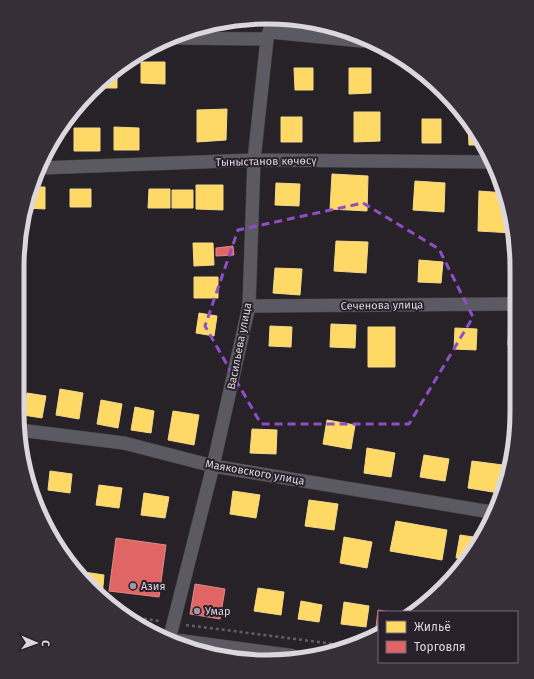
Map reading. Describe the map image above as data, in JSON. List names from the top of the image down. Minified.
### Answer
{"streets":{"street":["Тыныстанов көчөсү","Сеченова улица","Васильева улица","Маяковского улица"]},"crossings":[["Тыныстанов көчөсү","Васильева улица"],["Сеченова улица","Васильева улица"],["Васильева улица","Маяковского улица"]],"places":["Азия","Умар"],"legend":["Жильё","Торговля"],"north":"right"}
